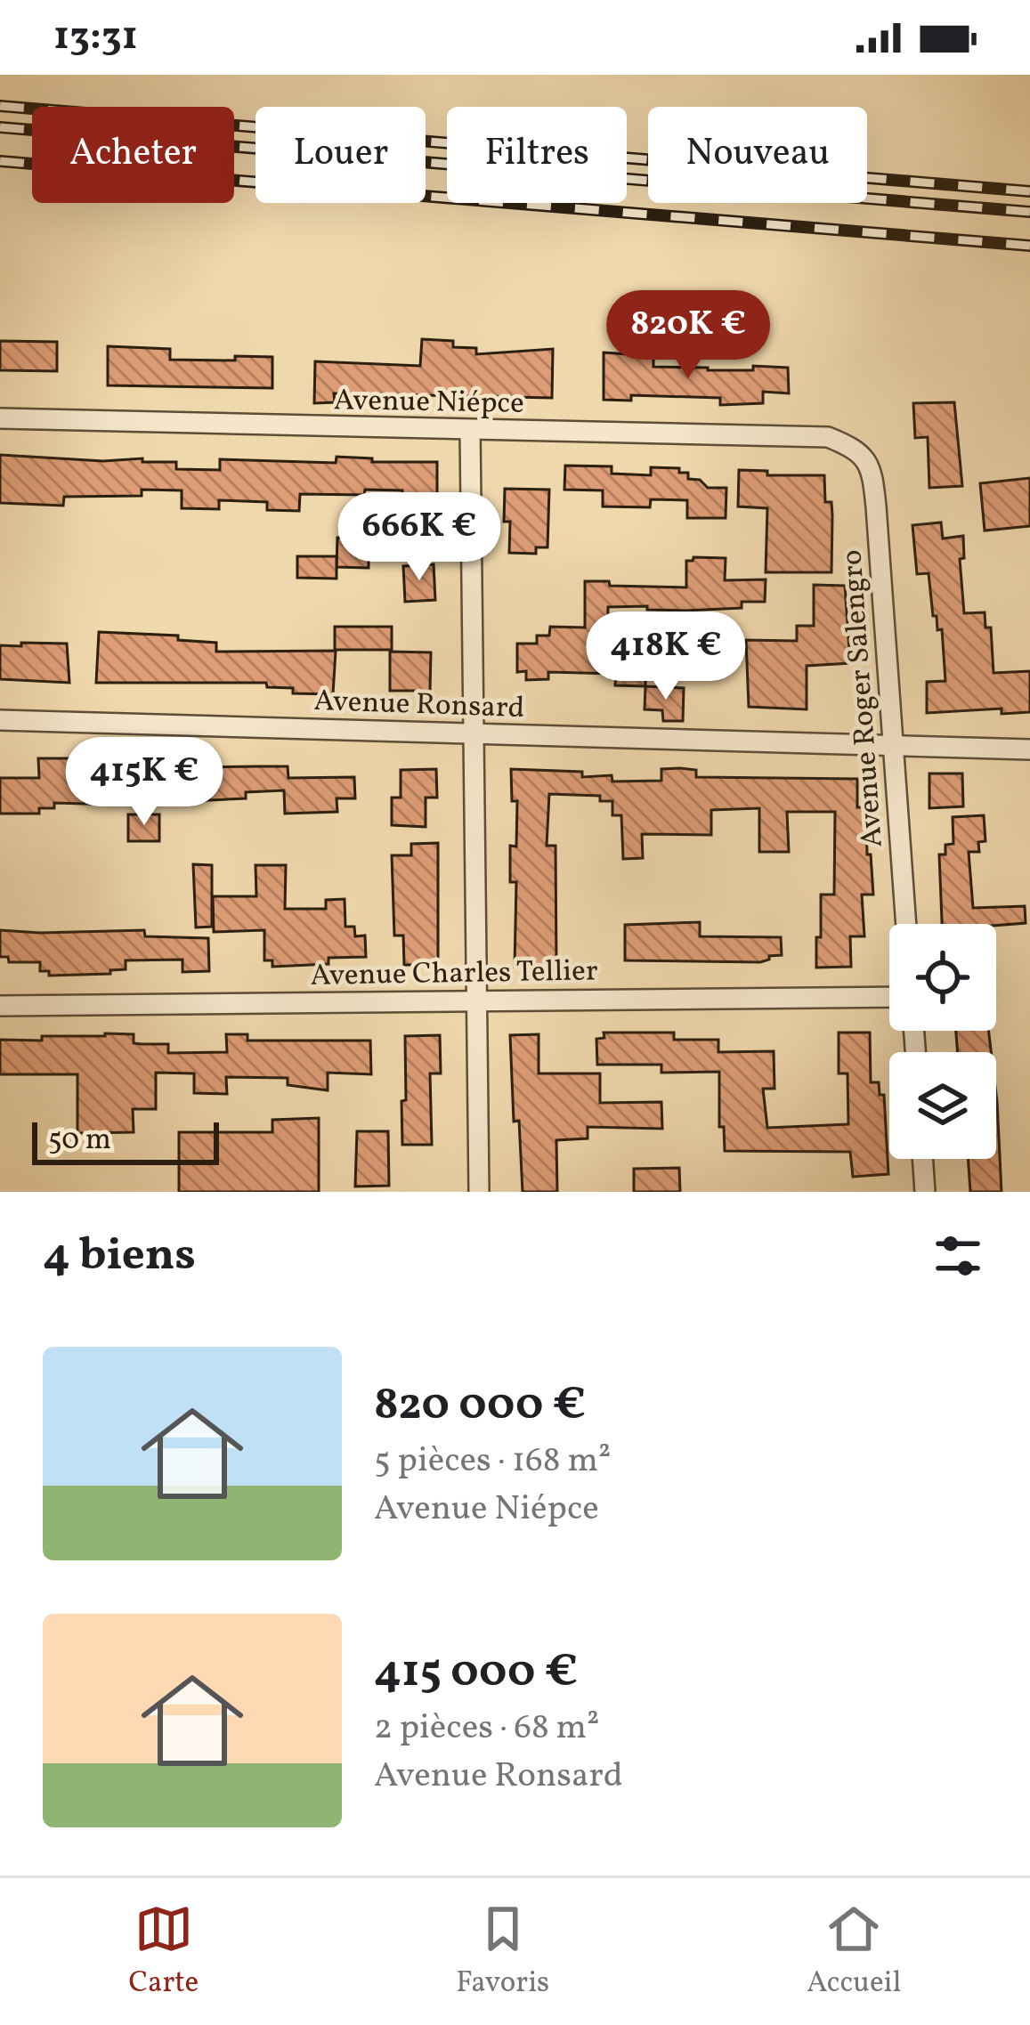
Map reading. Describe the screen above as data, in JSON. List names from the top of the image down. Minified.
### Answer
{"streets":{"street":["Avenue Niépce","Avenue Roger Salengro","Avenue Ronsard","Avenue Charles Tellier"]},"crossings":[["Avenue Niépce","Avenue Roger Salengro"],["Avenue Roger Salengro","Avenue Ronsard"]],"scale_bar":"50 m","page":{"status":"13:31","chip":["Acheter","Louer","Filtres","Nouveau"],"price":["820K €","666K €","418K €","415K €"],"scale":"50 m","heading":"4 biens","list":[{"name":"820 000 €","note":"5 pièces · 168 m² · Avenue Niépce"},{"name":"415 000 €","note":"2 pièces · 68 m² · Avenue Ronsard"}],"tabs":["Carte","Favoris","Accueil"]}}
